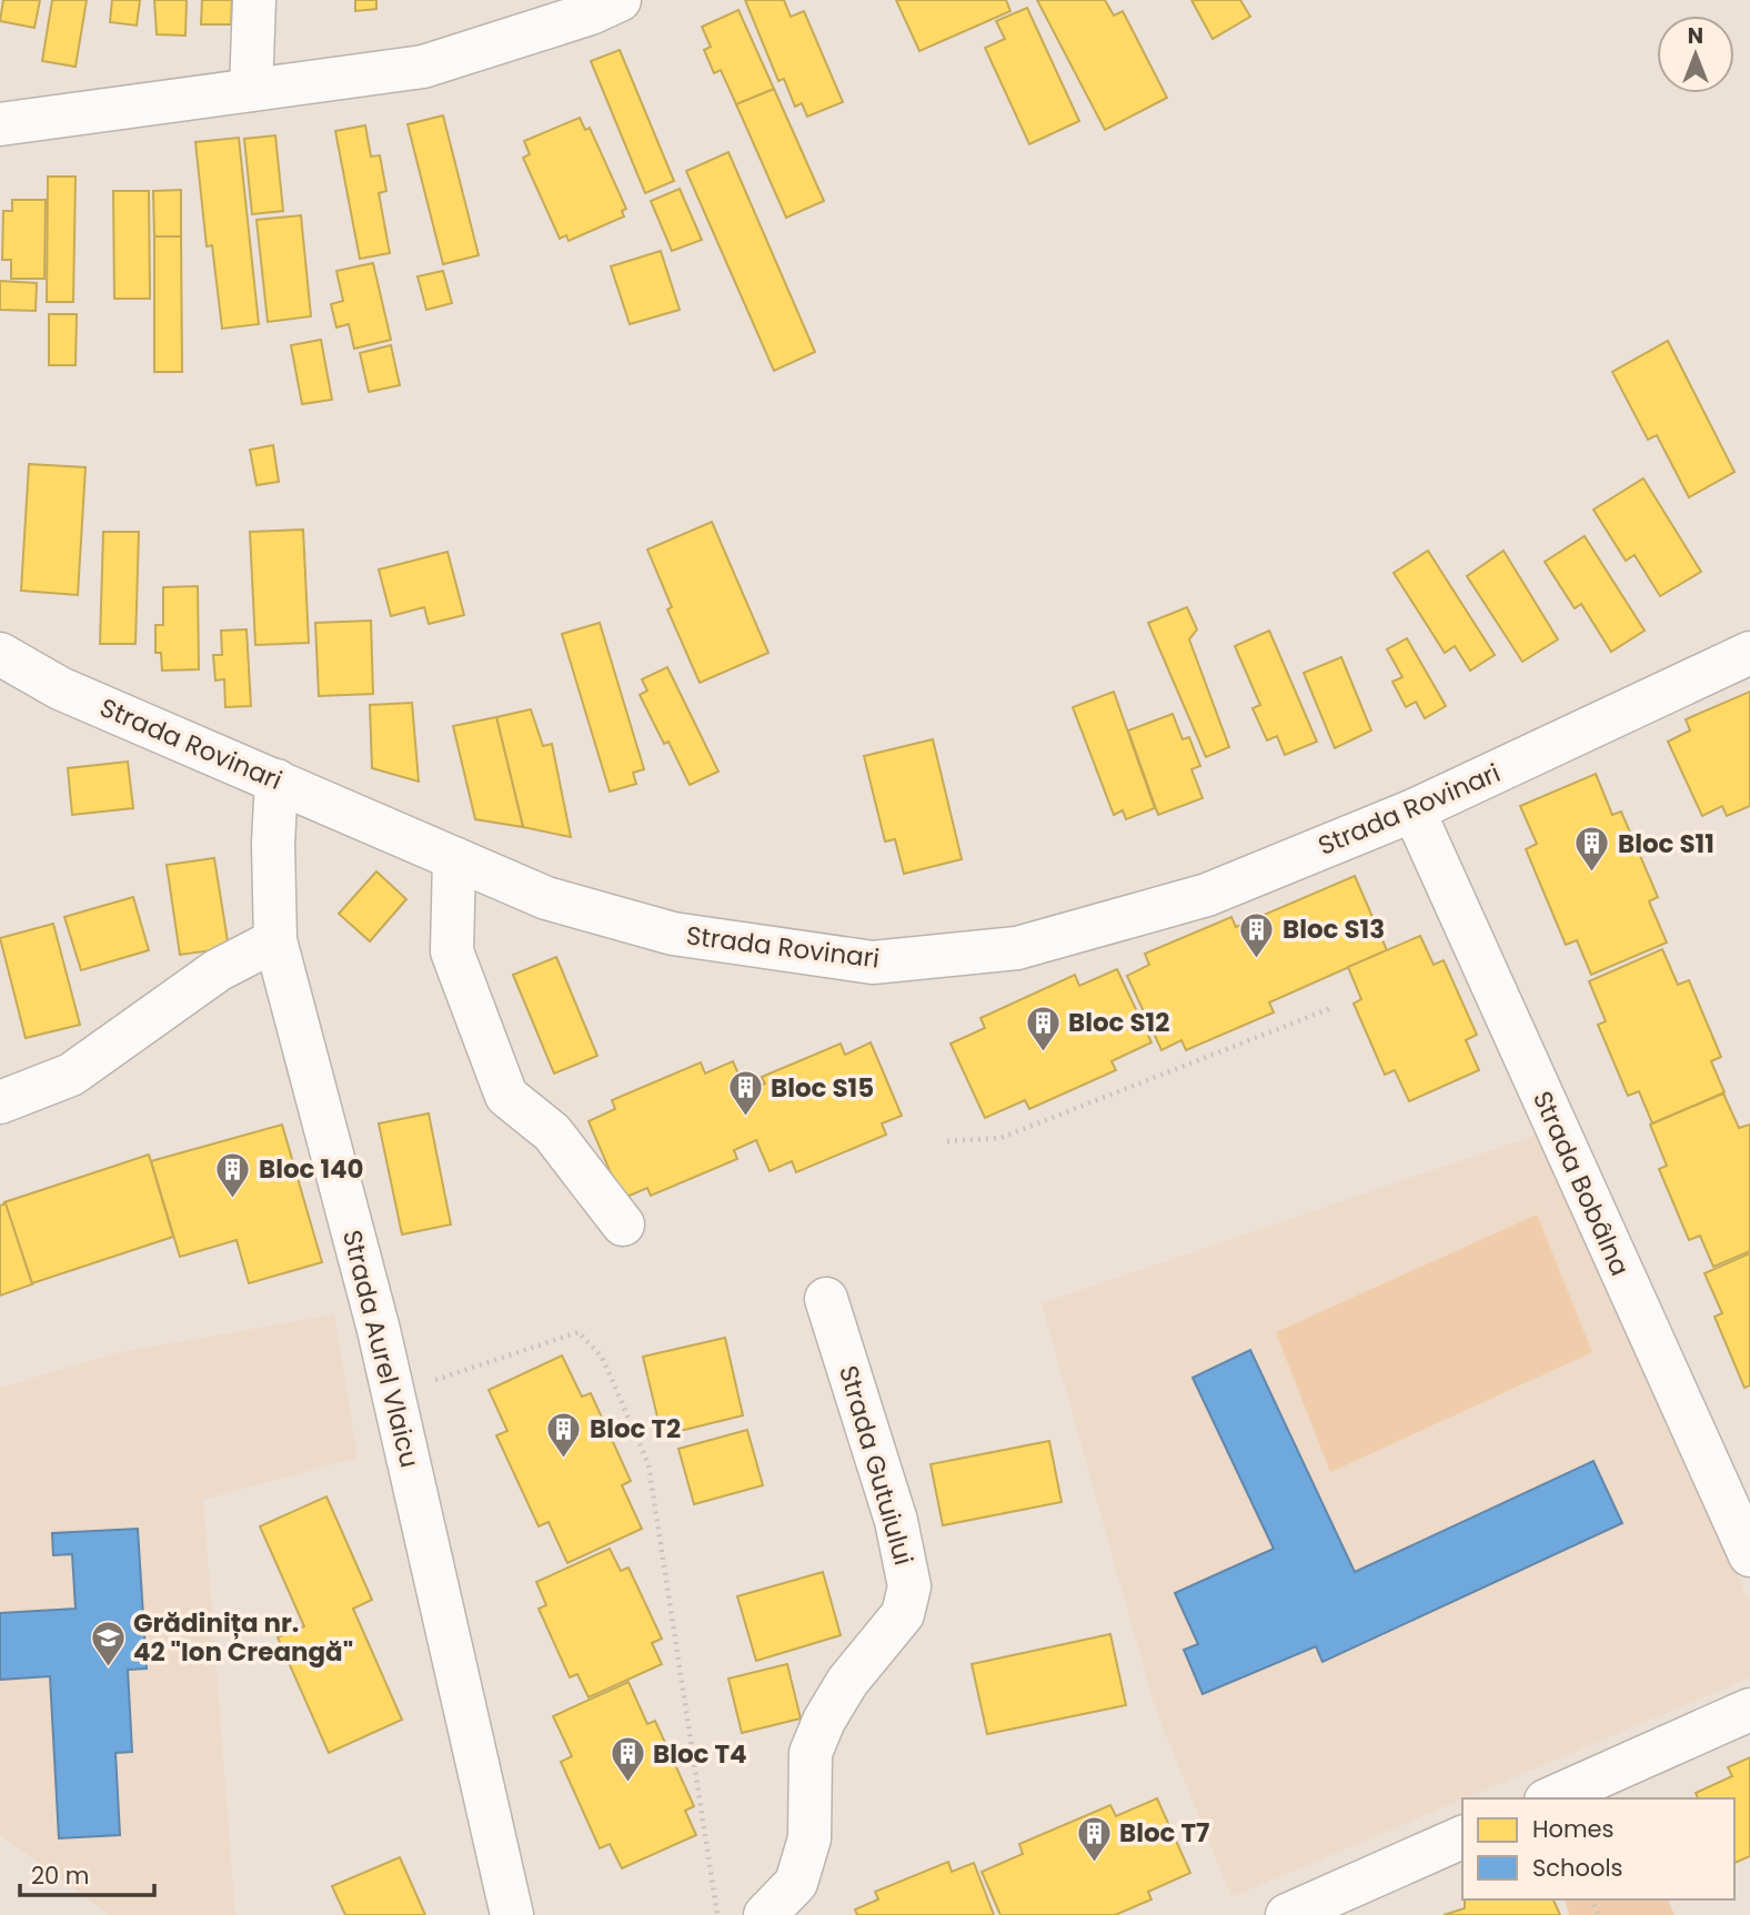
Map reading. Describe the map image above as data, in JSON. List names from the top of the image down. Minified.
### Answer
{"streets":{"street":["Strada Rovinari","Strada Bobâlna","Strada Aurel Vlaicu","Strada Gutuiului"]},"crossings":[["Strada Rovinari","Strada Bobâlna"],["Strada Rovinari","Strada Aurel Vlaicu"]],"places":{"building":["Bloc S11","Bloc S13","Bloc S12","Bloc S15","Bloc 140","Bloc T2","Bloc T4","Bloc T7"],"school or university":["Grădinița nr. 42 \"Ion Creangă\""]},"legend":["Homes","Schools"],"scale_bar":"20 m","north":"top"}
